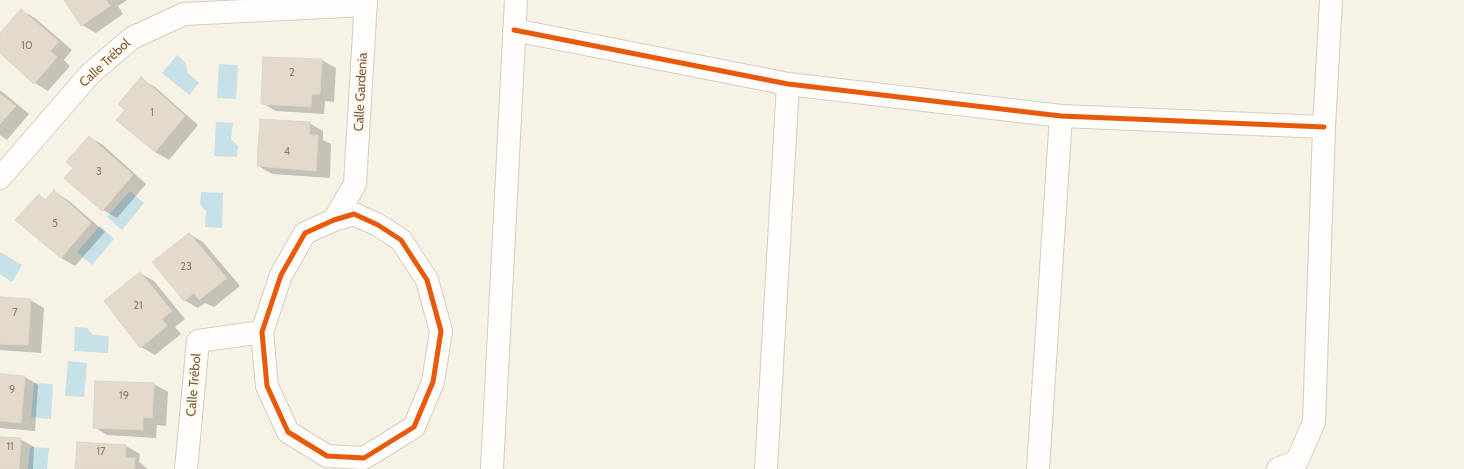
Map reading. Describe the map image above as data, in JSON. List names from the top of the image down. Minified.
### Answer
{"streets":{"street":["Calle Trébol","Calle Gardenia"]},"crossings":[["Calle Trébol","Calle Gardenia"]],"house_numbers":["10","2","1","4","3","5","23","21","7","9","19","11","17"]}
